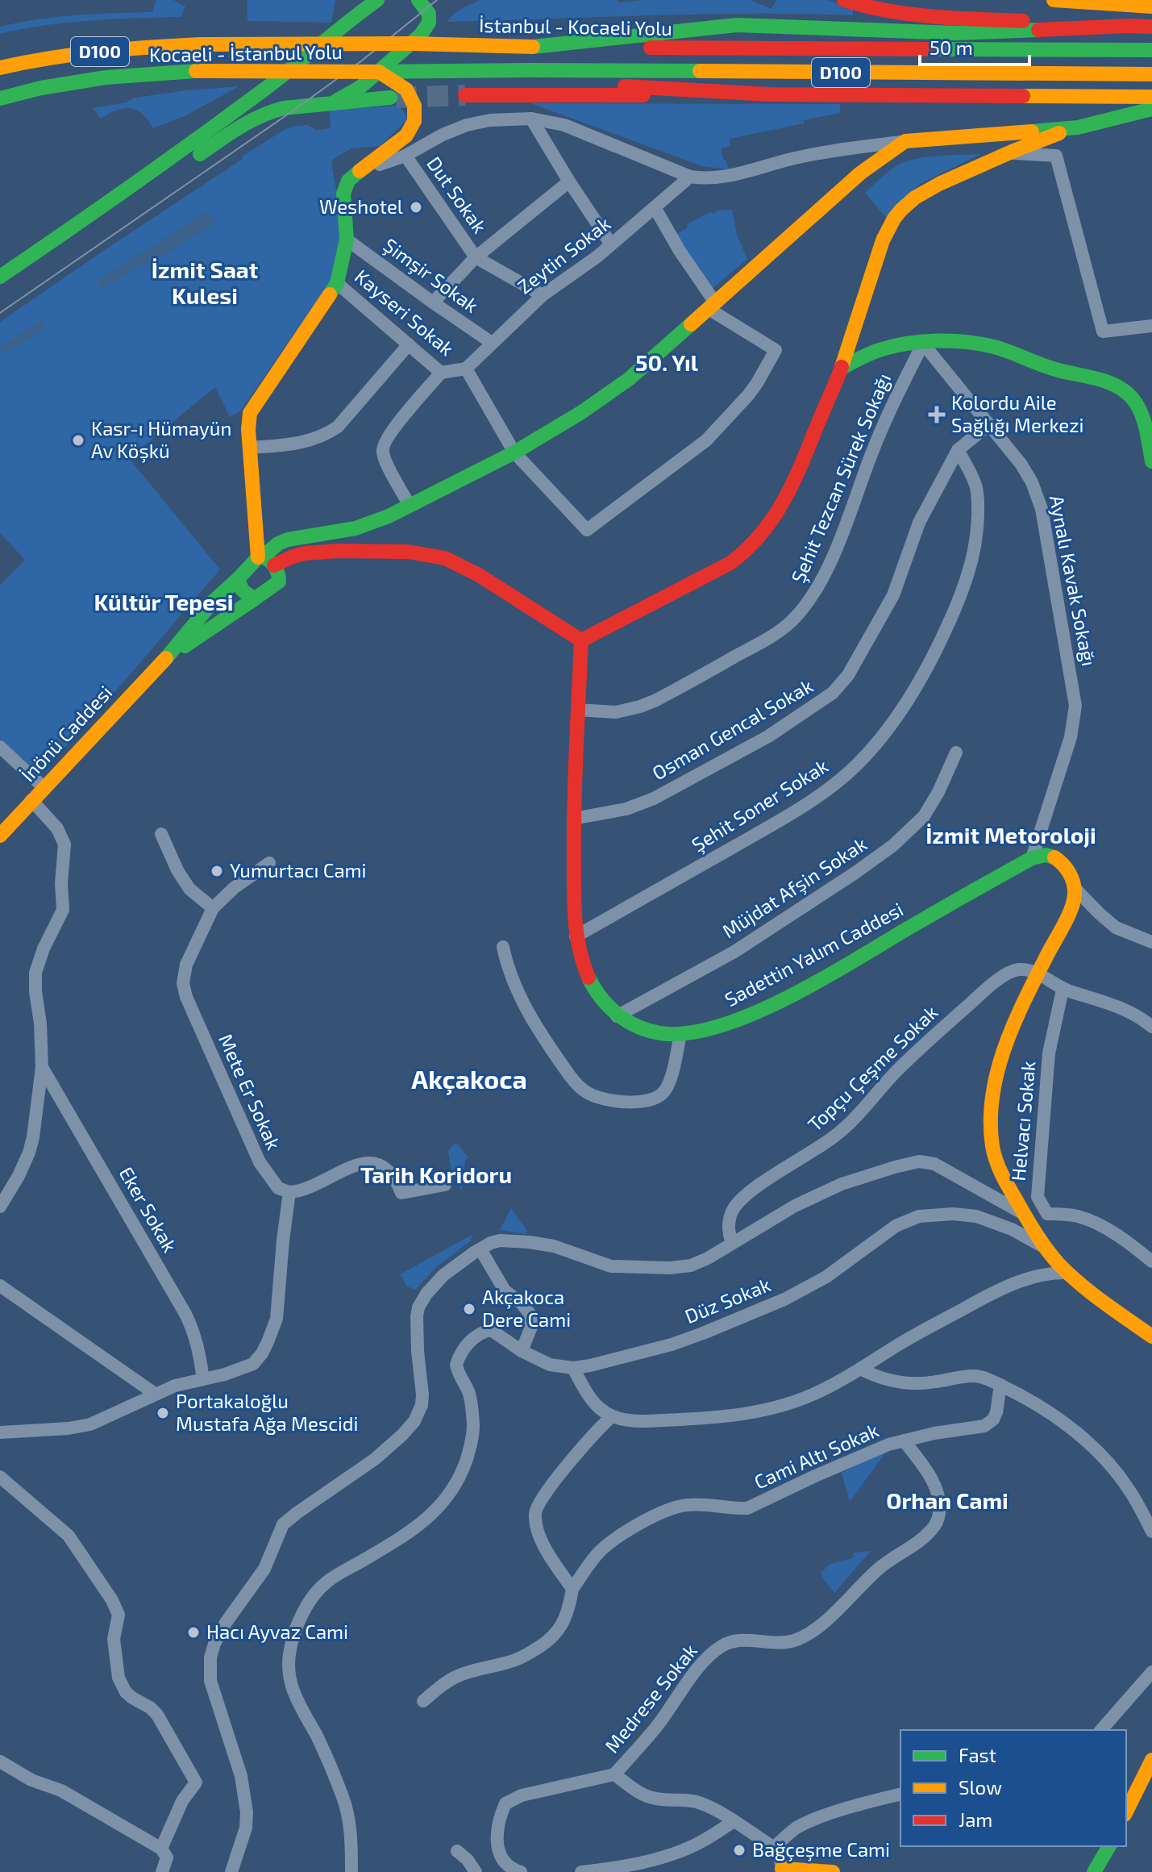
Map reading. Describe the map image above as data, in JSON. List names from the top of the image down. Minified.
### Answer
{"streets":{"main road":["İstanbul - Kocaeli Yolu","D100","Kocaeli - İstanbul Yolu","İnönü Caddesi","Sadettin Yalım Caddesi"],"street":["Dut Sokak","Zeytin Sokak","Şimşir Sokak","Kayseri Sokak","Şehit Tezcan Sürek Sokağı","Aynalı Kavak Sokağı","Osman Gencal Sokak","Şehit Soner Sokak","Müjdat Afşin Sokak","Topçu Çeşme Sokak","Mete Er Sokak","Helvacı Sokak","Eker Sokak","Düz Sokak","Cami Altı Sokak","Medrese Sokak"]},"crossings":[["D100","Kocaeli - İstanbul Yolu"],["Dut Sokak","Zeytin Sokak"],["Zeytin Sokak","Şimşir Sokak"],["Zeytin Sokak","Kayseri Sokak"],["Şehit Tezcan Sürek Sokağı","Aynalı Kavak Sokağı"],["Şehit Tezcan Sürek Sokağı","Sadettin Yalım Caddesi"],["Aynalı Kavak Sokağı","Sadettin Yalım Caddesi"],["Osman Gencal Sokak","Şehit Soner Sokak"],["Osman Gencal Sokak","Sadettin Yalım Caddesi"],["Şehit Soner Sokak","Sadettin Yalım Caddesi"],["Müjdat Afşin Sokak","Sadettin Yalım Caddesi"],["Cami Altı Sokak","Medrese Sokak"]],"districts":["İzmit Saat Kulesi","50. Yıl","Kültür Tepesi","İzmit Metoroloji","Akçakoca","Tarih Koridoru","Orhan Cami"],"places":{"other":["Weshotel","Kasr-ı Hümayün Av Köşkü","Yumurtacı Cami","Akçakoca Dere Cami","Portakaloğlu Mustafa Ağa Mescidi","Hacı Ayvaz Cami","Bağçeşme Cami"],"health":["Kolordu Aile Sağlığı Merkezi"]},"legend":["Fast","Slow","Jam"],"scale_bar":"50 m"}
